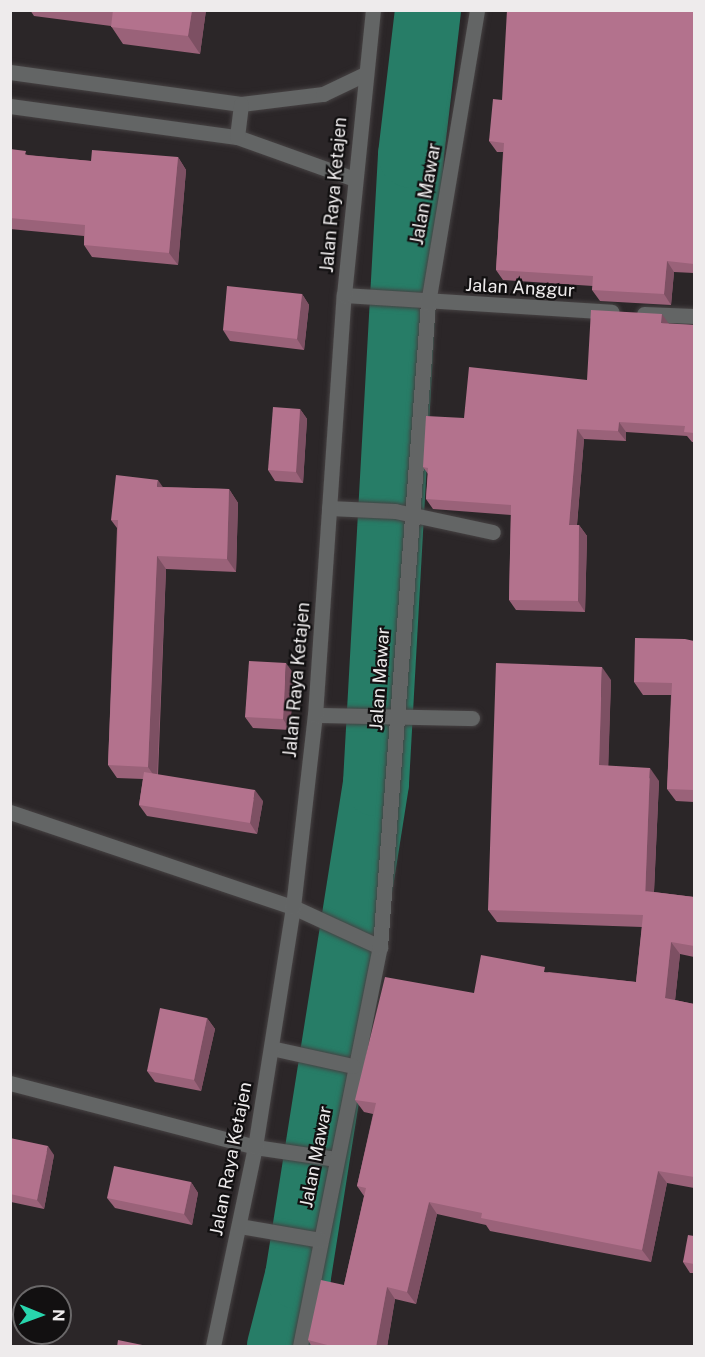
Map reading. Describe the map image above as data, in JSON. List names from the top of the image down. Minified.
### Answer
{"streets":{"street":["Jalan Mawar","Jalan Raya Ketajen","Jalan Anggur"]},"crossings":[["Jalan Mawar","Jalan Anggur"],["Jalan Raya Ketajen","Jalan Anggur"]],"north":"right"}
